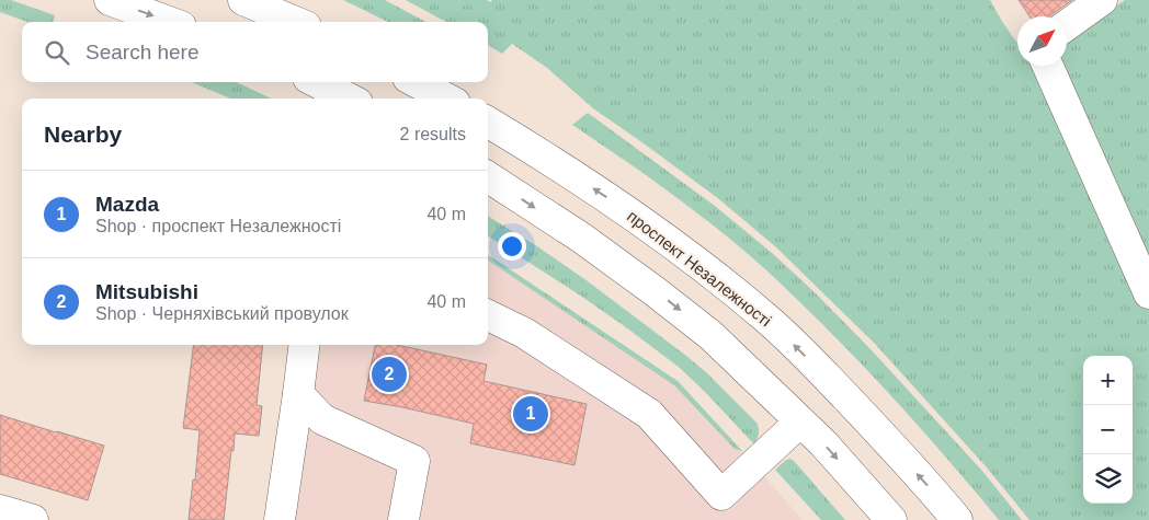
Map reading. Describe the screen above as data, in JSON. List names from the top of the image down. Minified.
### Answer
{"streets":{"main road":["проспект Незалежності"]},"north":"top right","page":{"search":"Search here","heading":["Nearby","2 results"],"list":[{"mark":"1","name":"Mazda","note":"Shop · проспект Незалежності","value":"40 m"},{"mark":"2","name":"Mitsubishi","note":"Shop · Черняхівський провулок","value":"40 m"}],"pins":["2","1"],"map_buttons":["+","−"]}}
